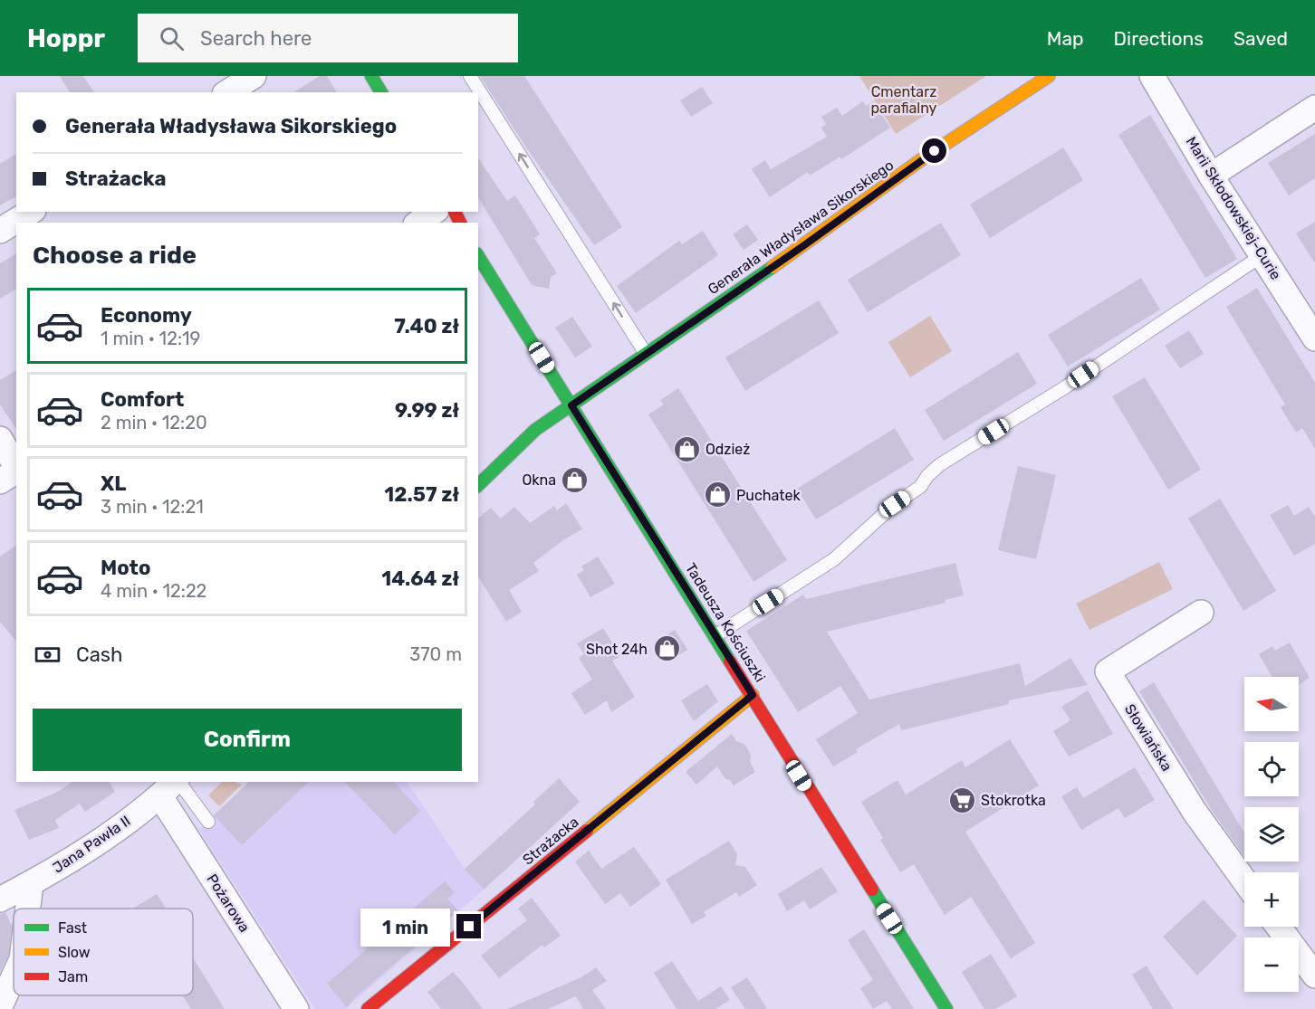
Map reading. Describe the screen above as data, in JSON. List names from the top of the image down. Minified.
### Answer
{"streets":{"street":["Marii Skłodowskiej-Curie","Generała Władysława Sikorskiego","Tadeusza Kościuszki","Słowiańska","Strażacka","Jana Pawła II","Pożarowa"]},"crossings":[["Generała Władysława Sikorskiego","Tadeusza Kościuszki"],["Tadeusza Kościuszki","Strażacka"],["Jana Pawła II","Pożarowa"]],"parks":["Cmentarz parafialny"],"places":{"shop":["Odzież","Okna","Puchatek","Shot 24h"],"supermarket":["Stokrotka"]},"legend":["Fast","Slow","Jam"],"north":"left","page":{"header":"Hoppr","search":"Search here","nav":["Map","Directions","Saved"],"banner":["Generała Władysława Sikorskiego","Strażacka"],"heading":"Choose a ride","list":[{"name":"Economy","note":"1 min · 12:19","value":"7.40 zł"},{"name":"Comfort","note":"2 min · 12:20","value":"9.99 zł"},{"name":"XL","note":"3 min · 12:21","value":"12.57 zł"},{"name":"Moto","note":"4 min · 12:22","value":"14.64 zł"}],"pay":["Cash","370 m"],"map_buttons":["+","−"],"buttons":"Confirm","bubble":"1 min"}}
